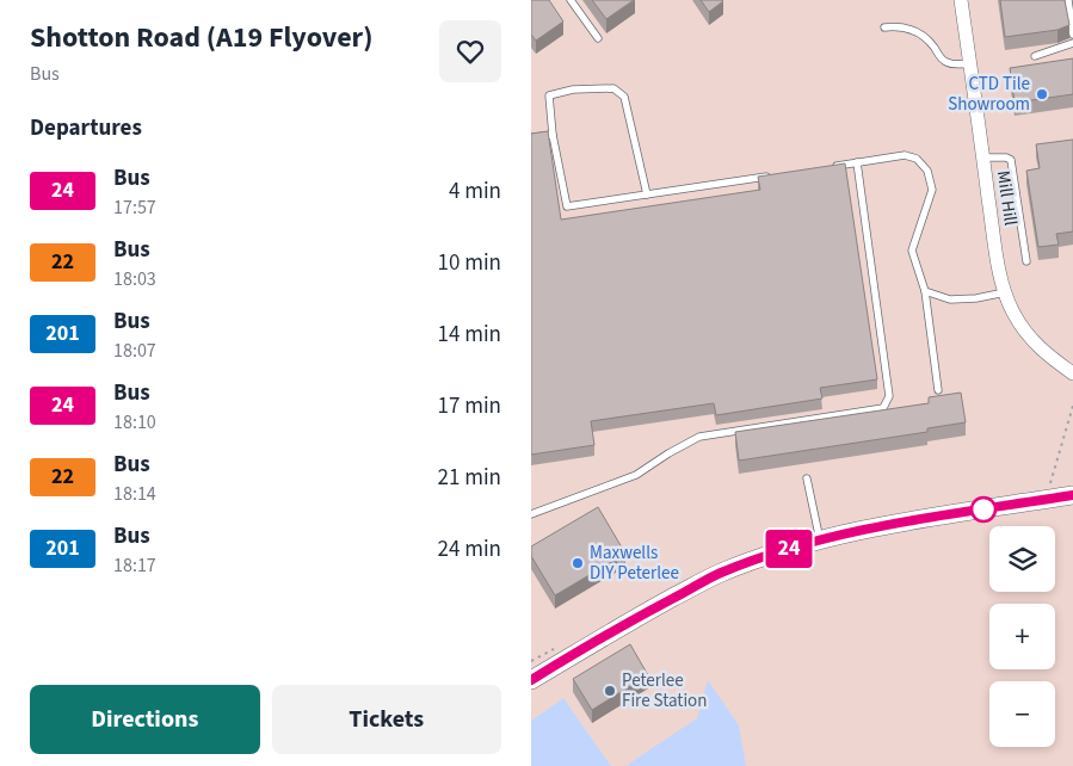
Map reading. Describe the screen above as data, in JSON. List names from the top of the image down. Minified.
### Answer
{"streets":{"street":["Mill Hill"]},"places":["CTD Tile Showroom","Maxwells DIY Peterlee","Peterlee Fire Station"],"lines":["bus line 24"],"page":{"heading":[["Shotton Road (A19 Flyover)","Bus"],"Departures"],"on_map":"24","list":[{"mark":"24","name":"Bus","note":"17:57","value":"4 min"},{"mark":"22","name":"Bus","note":"18:03","value":"10 min"},{"mark":"201","name":"Bus","note":"18:07","value":"14 min"},{"mark":"24","name":"Bus","note":"18:10","value":"17 min"},{"mark":"22","name":"Bus","note":"18:14","value":"21 min"},{"mark":"201","name":"Bus","note":"18:17","value":"24 min"}],"map_buttons":["+","−"],"buttons":["Directions","Tickets"]}}
